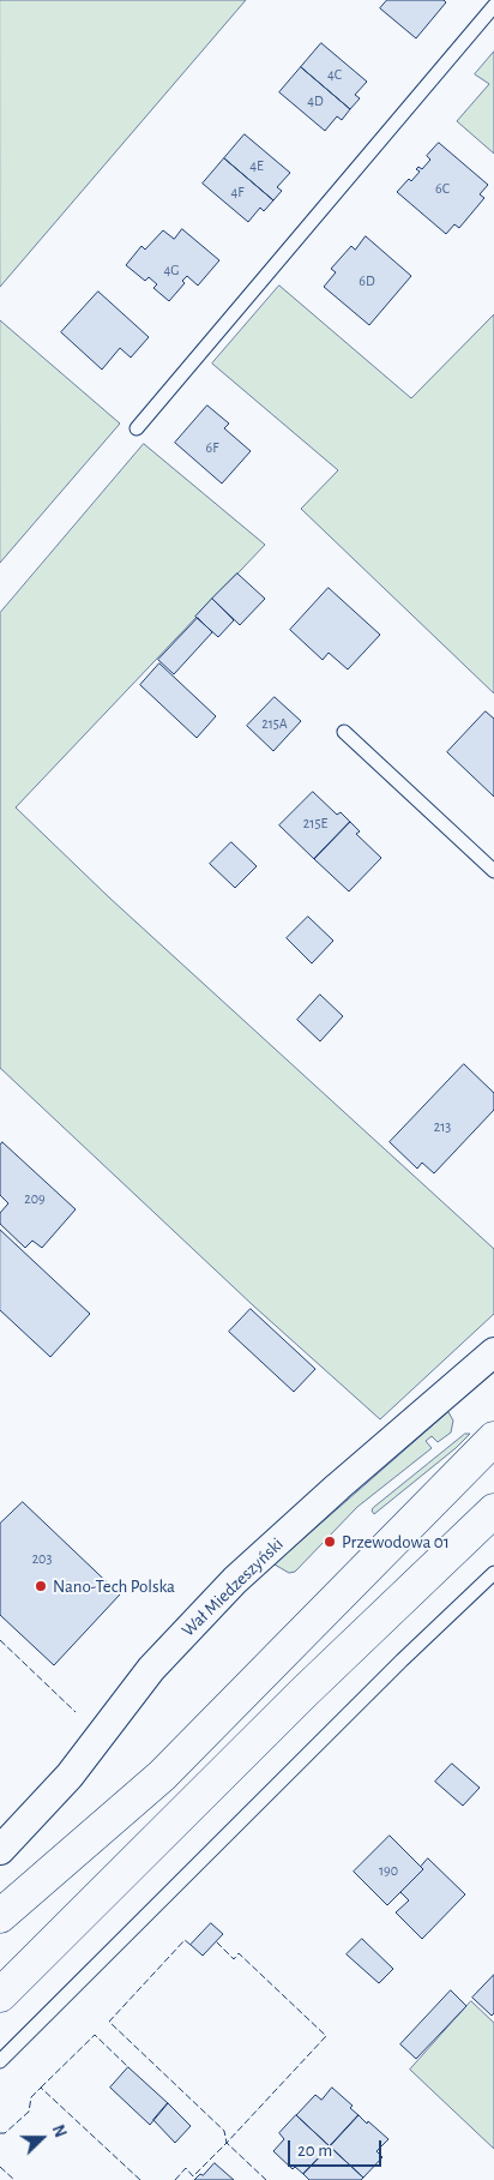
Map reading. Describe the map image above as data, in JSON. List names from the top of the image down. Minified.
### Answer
{"streets":{"street":["Wał Miedzeszyński"]},"places":["Przewodowa 01","Nano-Tech Polska"],"house_numbers":["4C","4D","4E","6C","4F","4G","6D","6F","215A","215E","213","209","203","190"],"scale_bar":"20 m","north":"right"}
